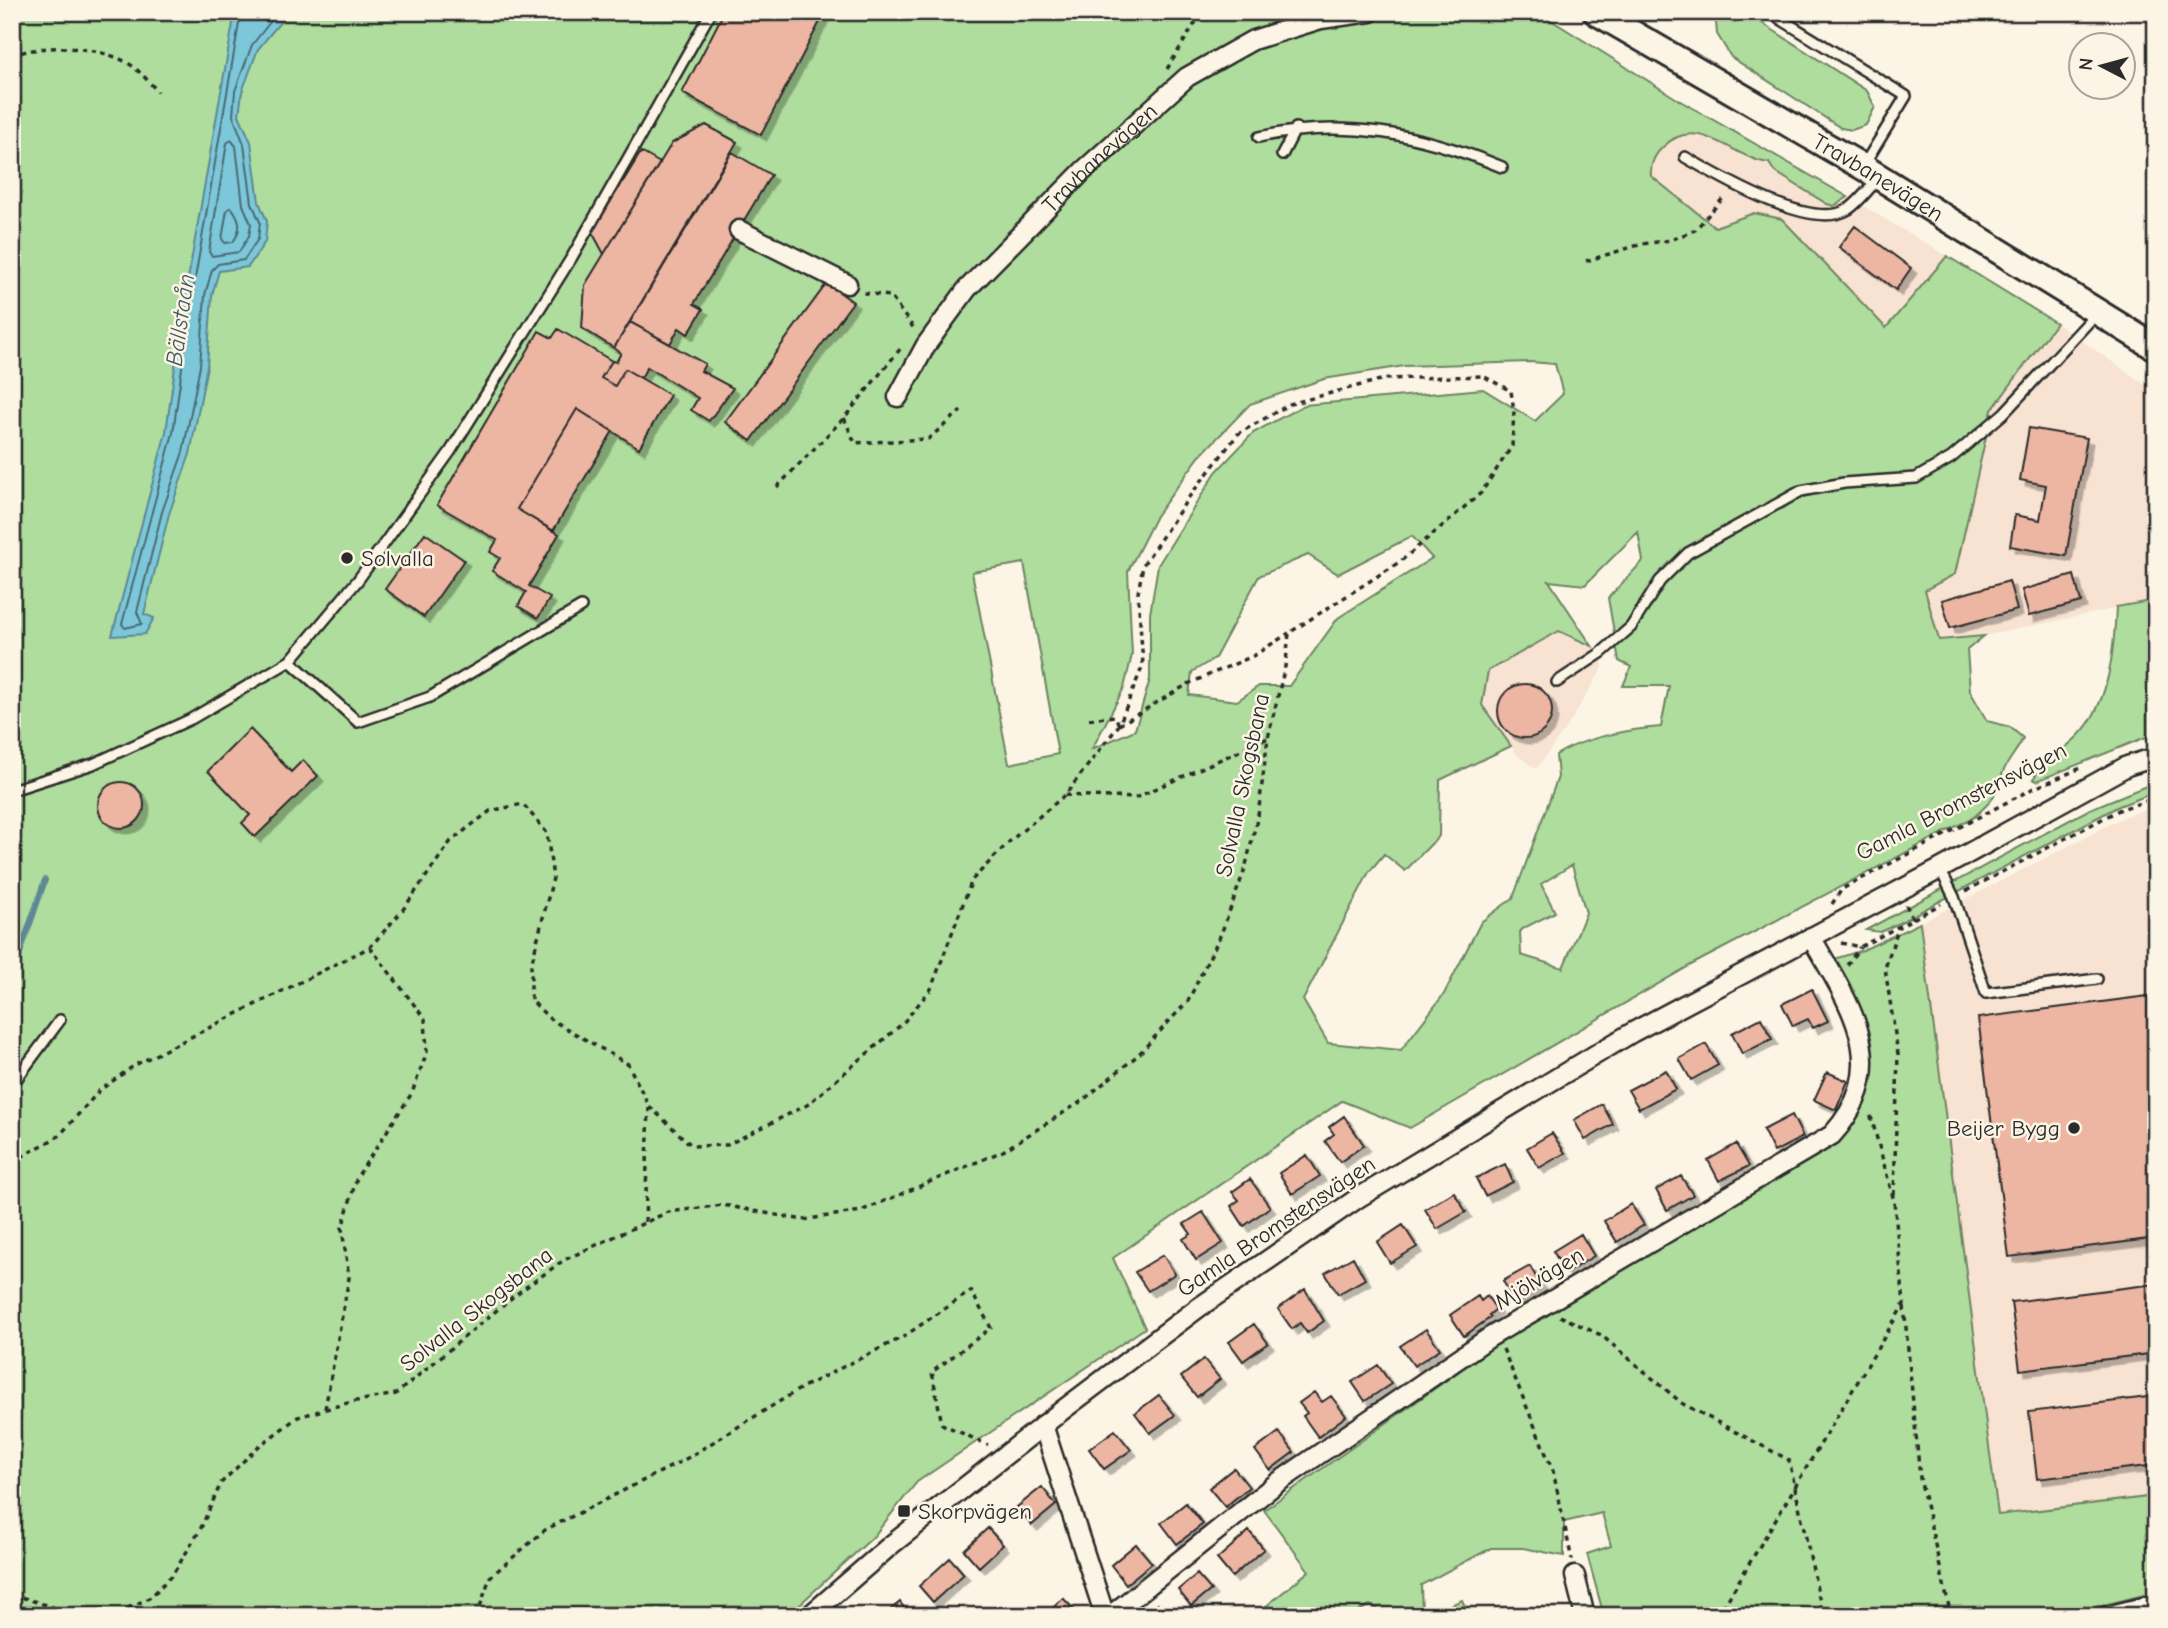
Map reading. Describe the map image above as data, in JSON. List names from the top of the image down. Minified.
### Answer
{"streets":{"street":["Travbanevägen","Gamla Bromstensvägen","Mjölvägen"],"path":["Solvalla Skogsbana"]},"crossings":[["Gamla Bromstensvägen","Mjölvägen"]],"water":["Bällstaån"],"places":{"other":["Solvalla","Beijer Bygg"],"transit":["Skorpvägen"]},"north":"left"}
